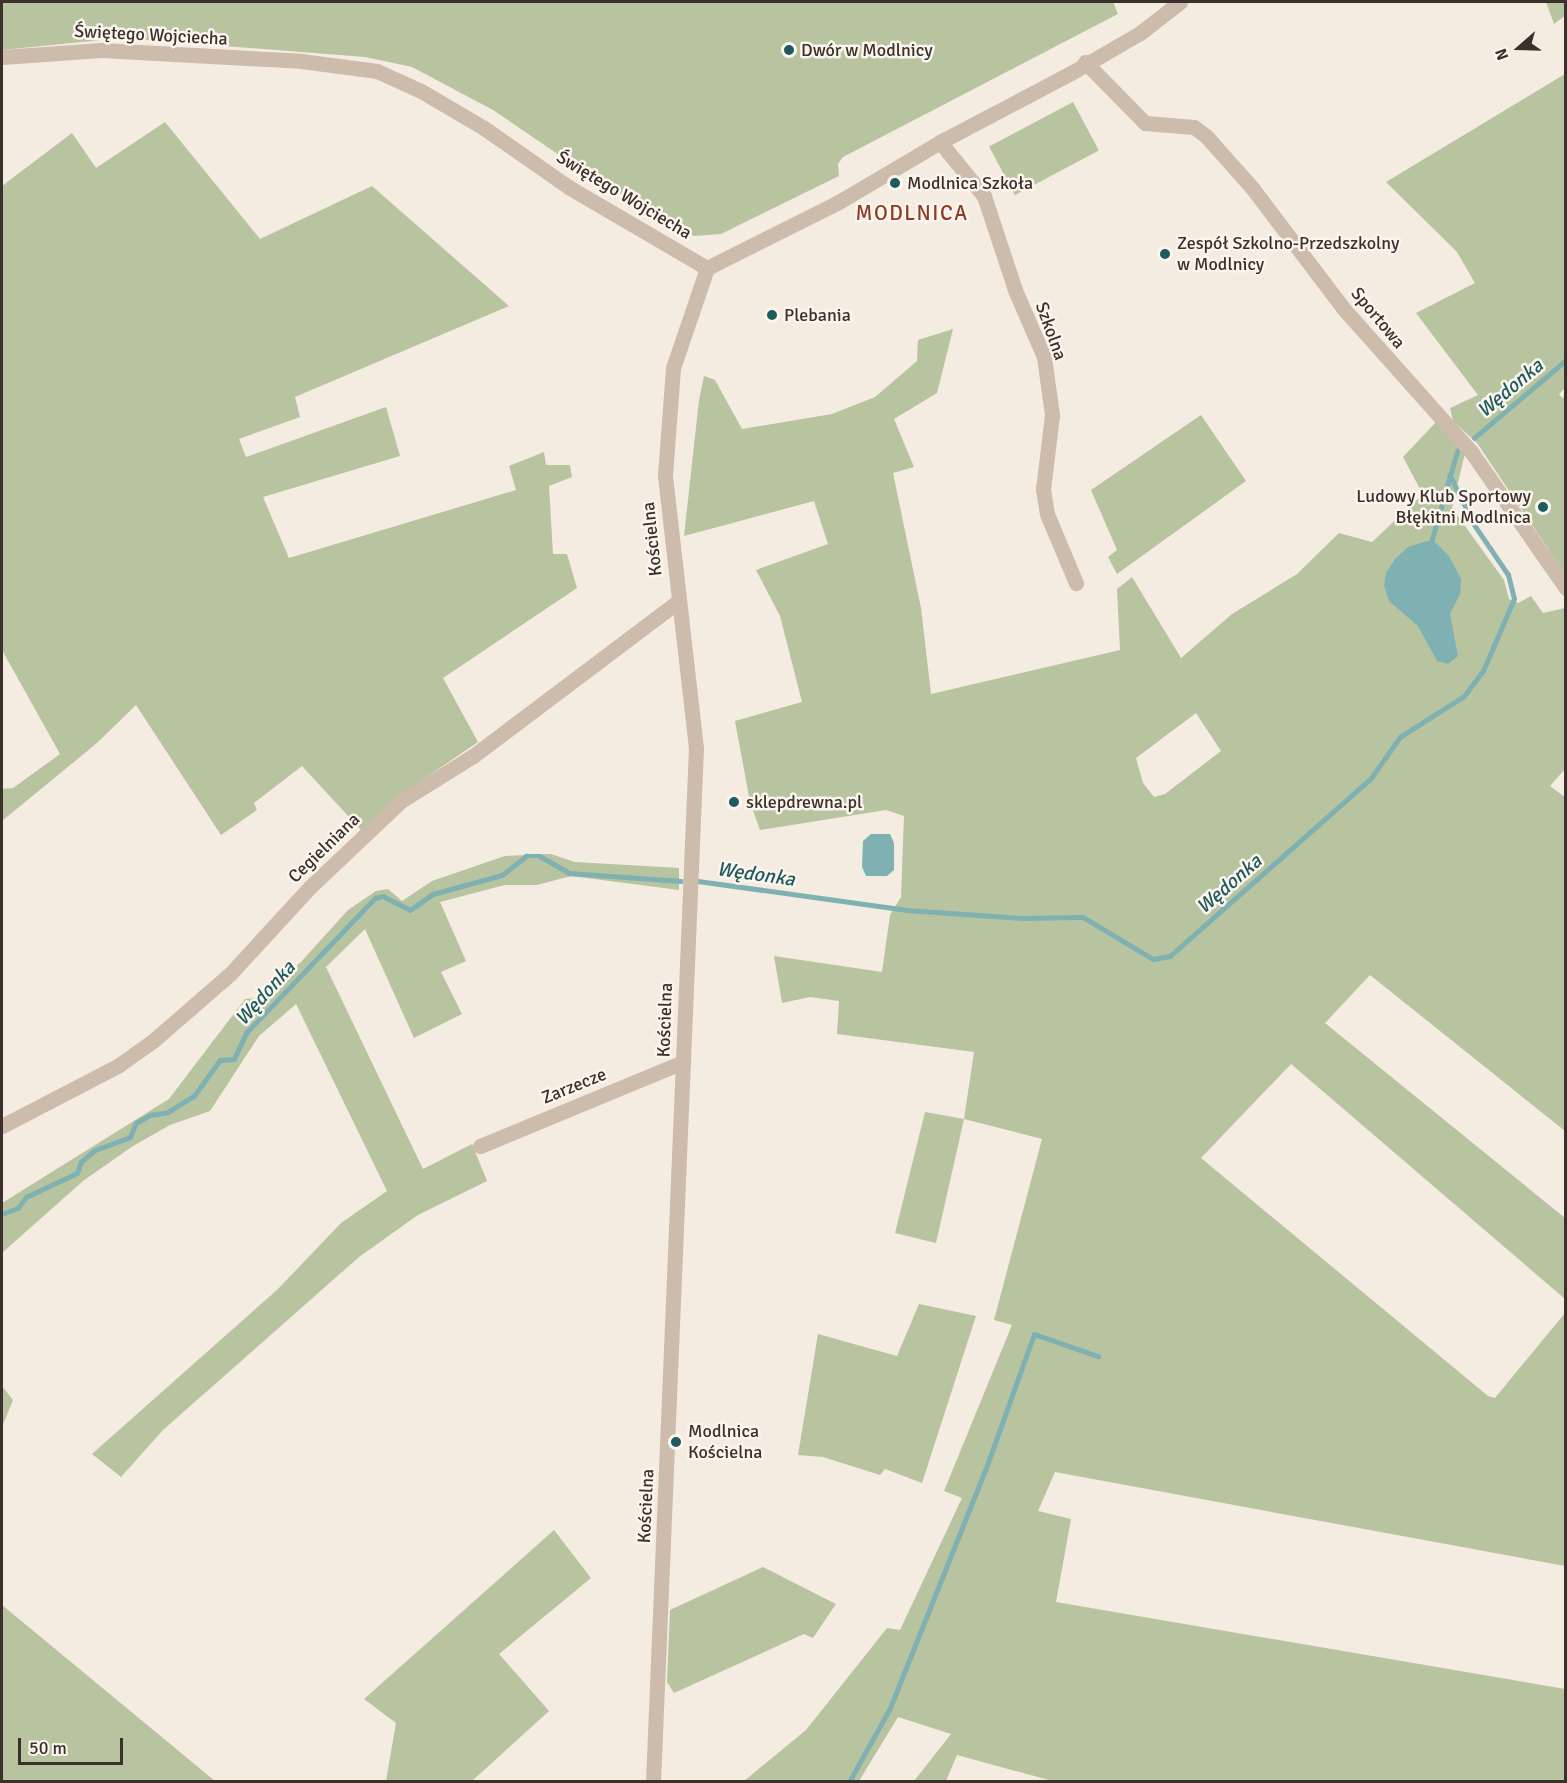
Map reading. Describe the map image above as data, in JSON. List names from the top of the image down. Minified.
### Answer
{"streets":{"street":["Świętego Wojciecha","Sportowa","Szkolna","Kościelna","Cegielniana","Zarzecze"]},"crossings":[["Świętego Wojciecha","Kościelna"],["Kościelna","Cegielniana"],["Kościelna","Zarzecze"]],"districts":["MODLNICA"],"water":["Wędonka"],"places":["Dwór w Modlnicy","Modlnica Szkoła","Zespół Szkolno-Przedszkolny w Modlnicy","Plebania","Ludowy Klub Sportowy Błękitni Modlnica","sklepdrewna.pl","Modlnica Kościelna"],"scale_bar":"50 m","north":"left"}
